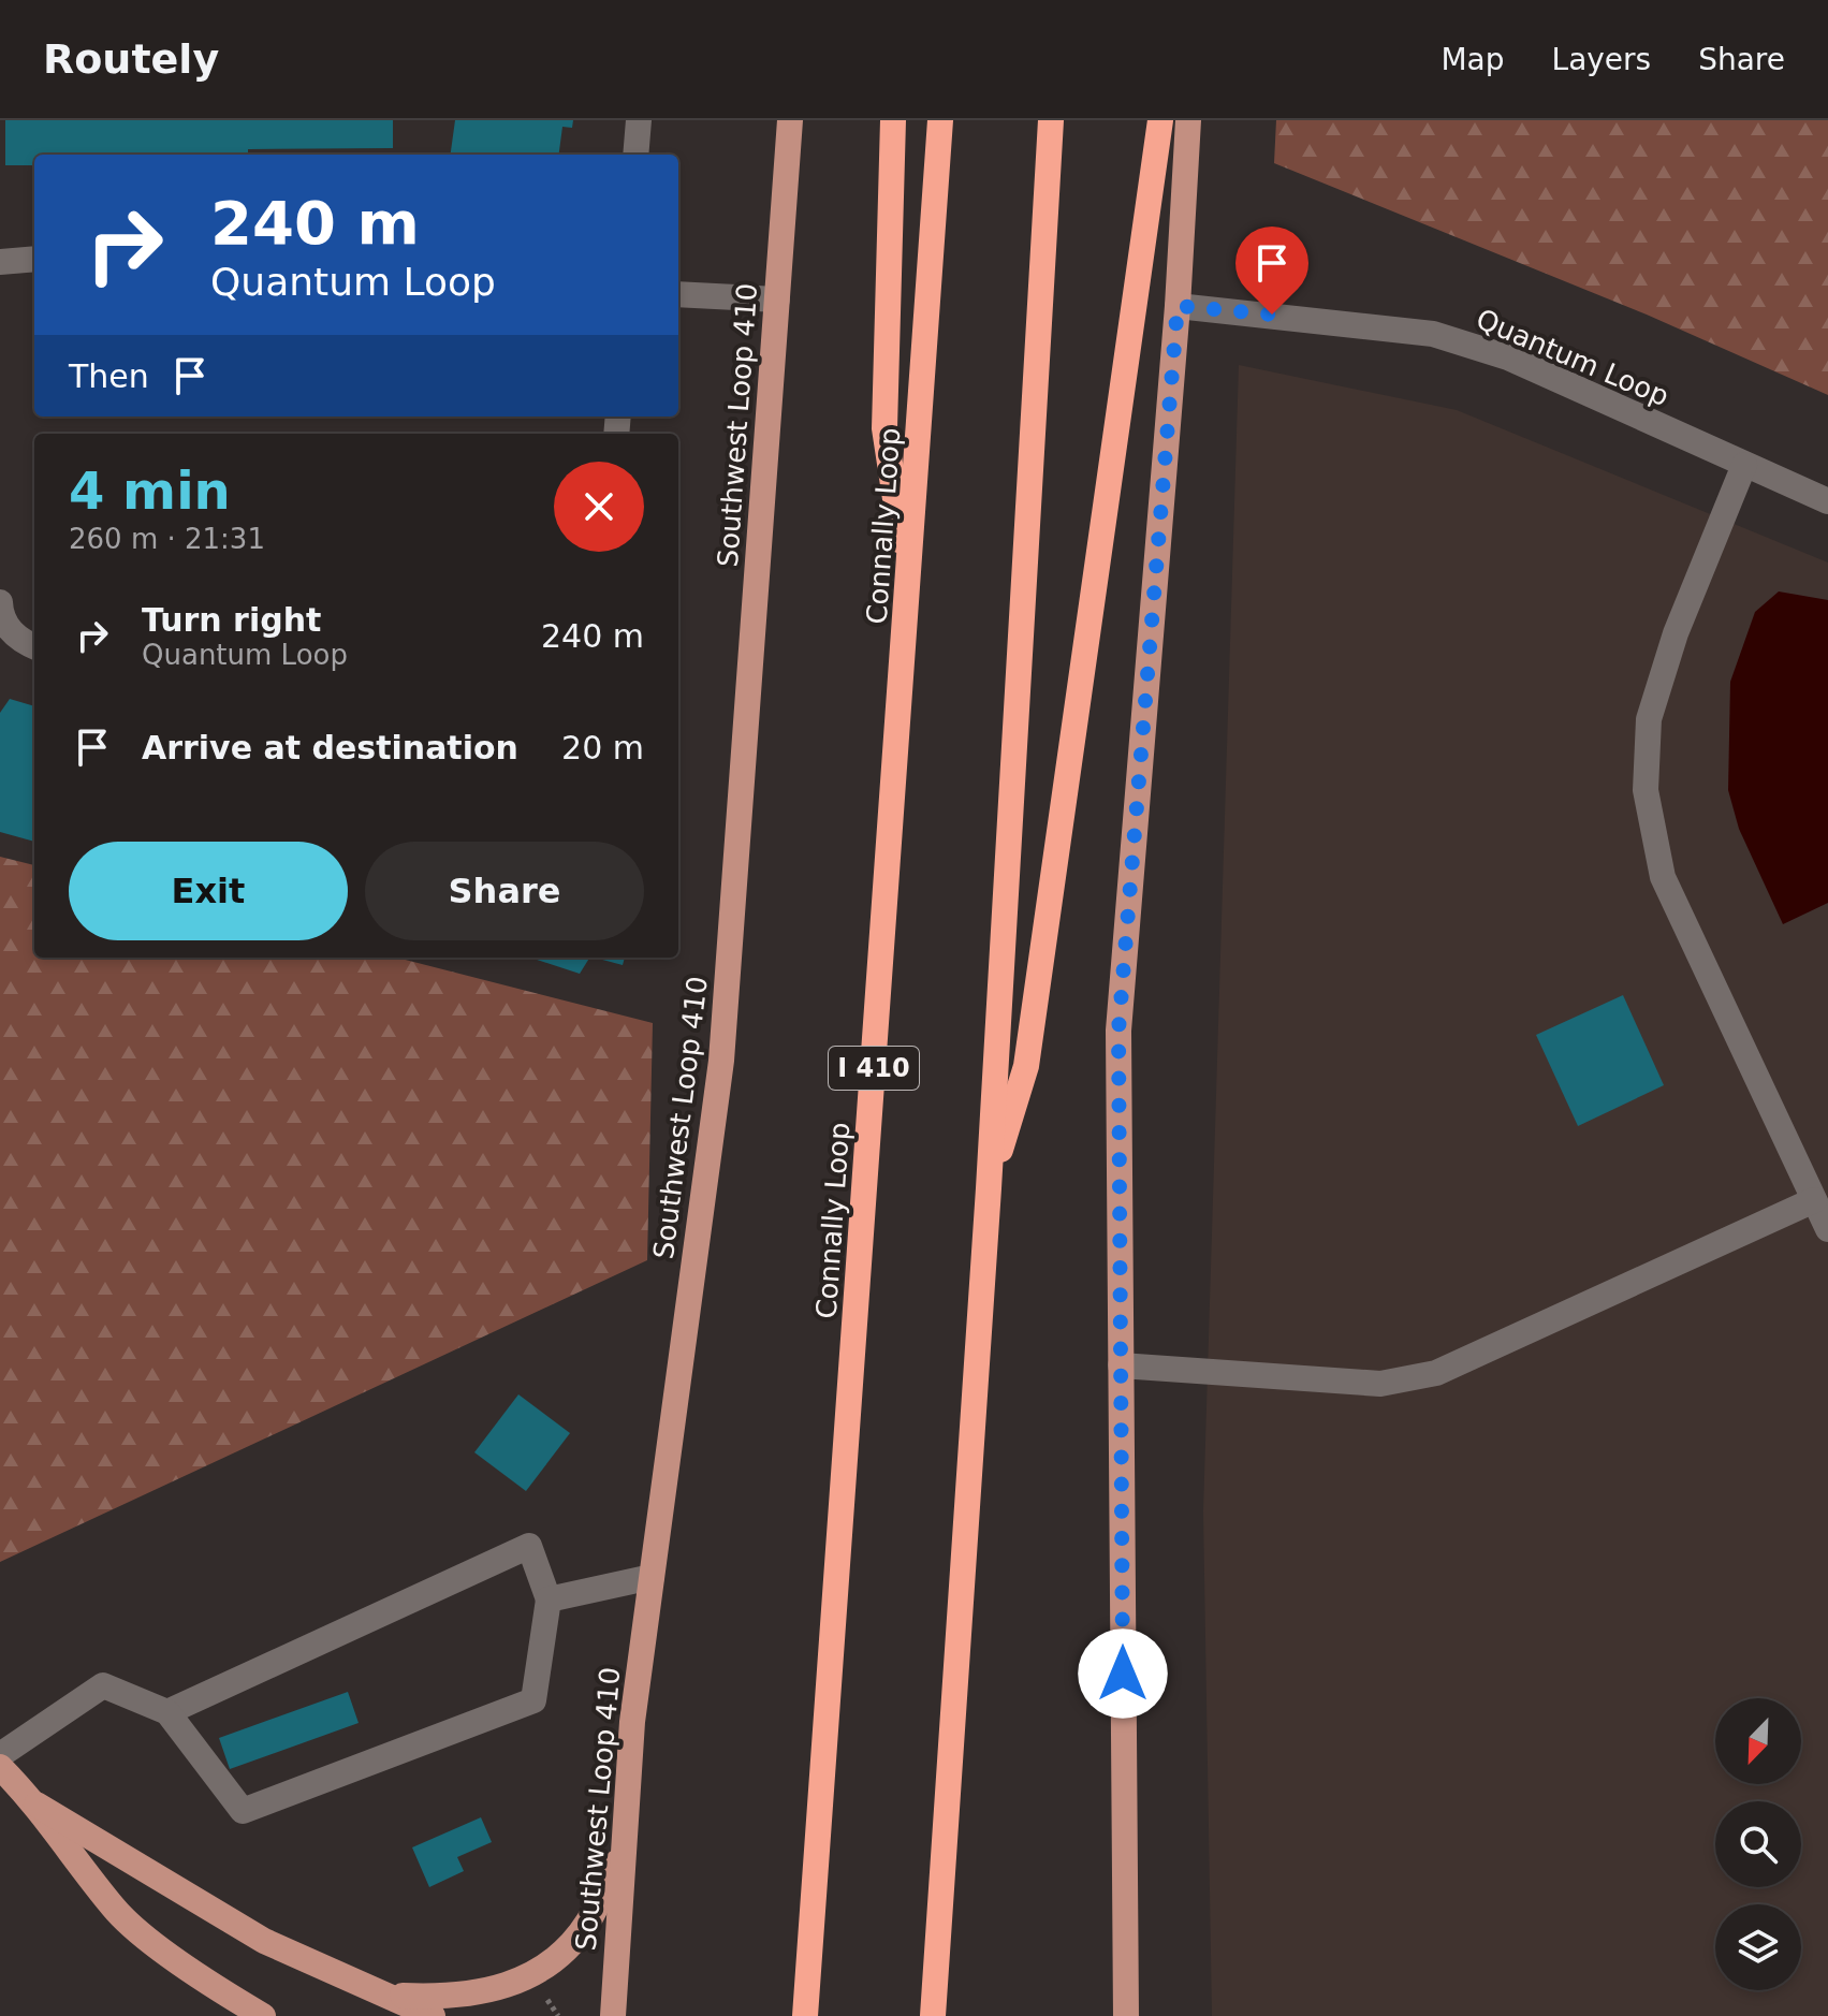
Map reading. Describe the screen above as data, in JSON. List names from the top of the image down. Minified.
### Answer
{"streets":{"highway":["Connally Loop","I 410"],"main road":["Southwest Loop 410"],"street":["Quantum Loop"]},"north":"bottom left","page":{"header":"Routely","nav":["Map","Layers","Share"],"turn":["240 m","Quantum Loop"],"then":"Then","heading":["4 min","260 m · 21:31"],"list":[{"name":"Turn right","note":"Quantum Loop","value":"240 m"},{"name":"Arrive at destination","value":"20 m"}],"buttons":["Exit","Share"]}}
